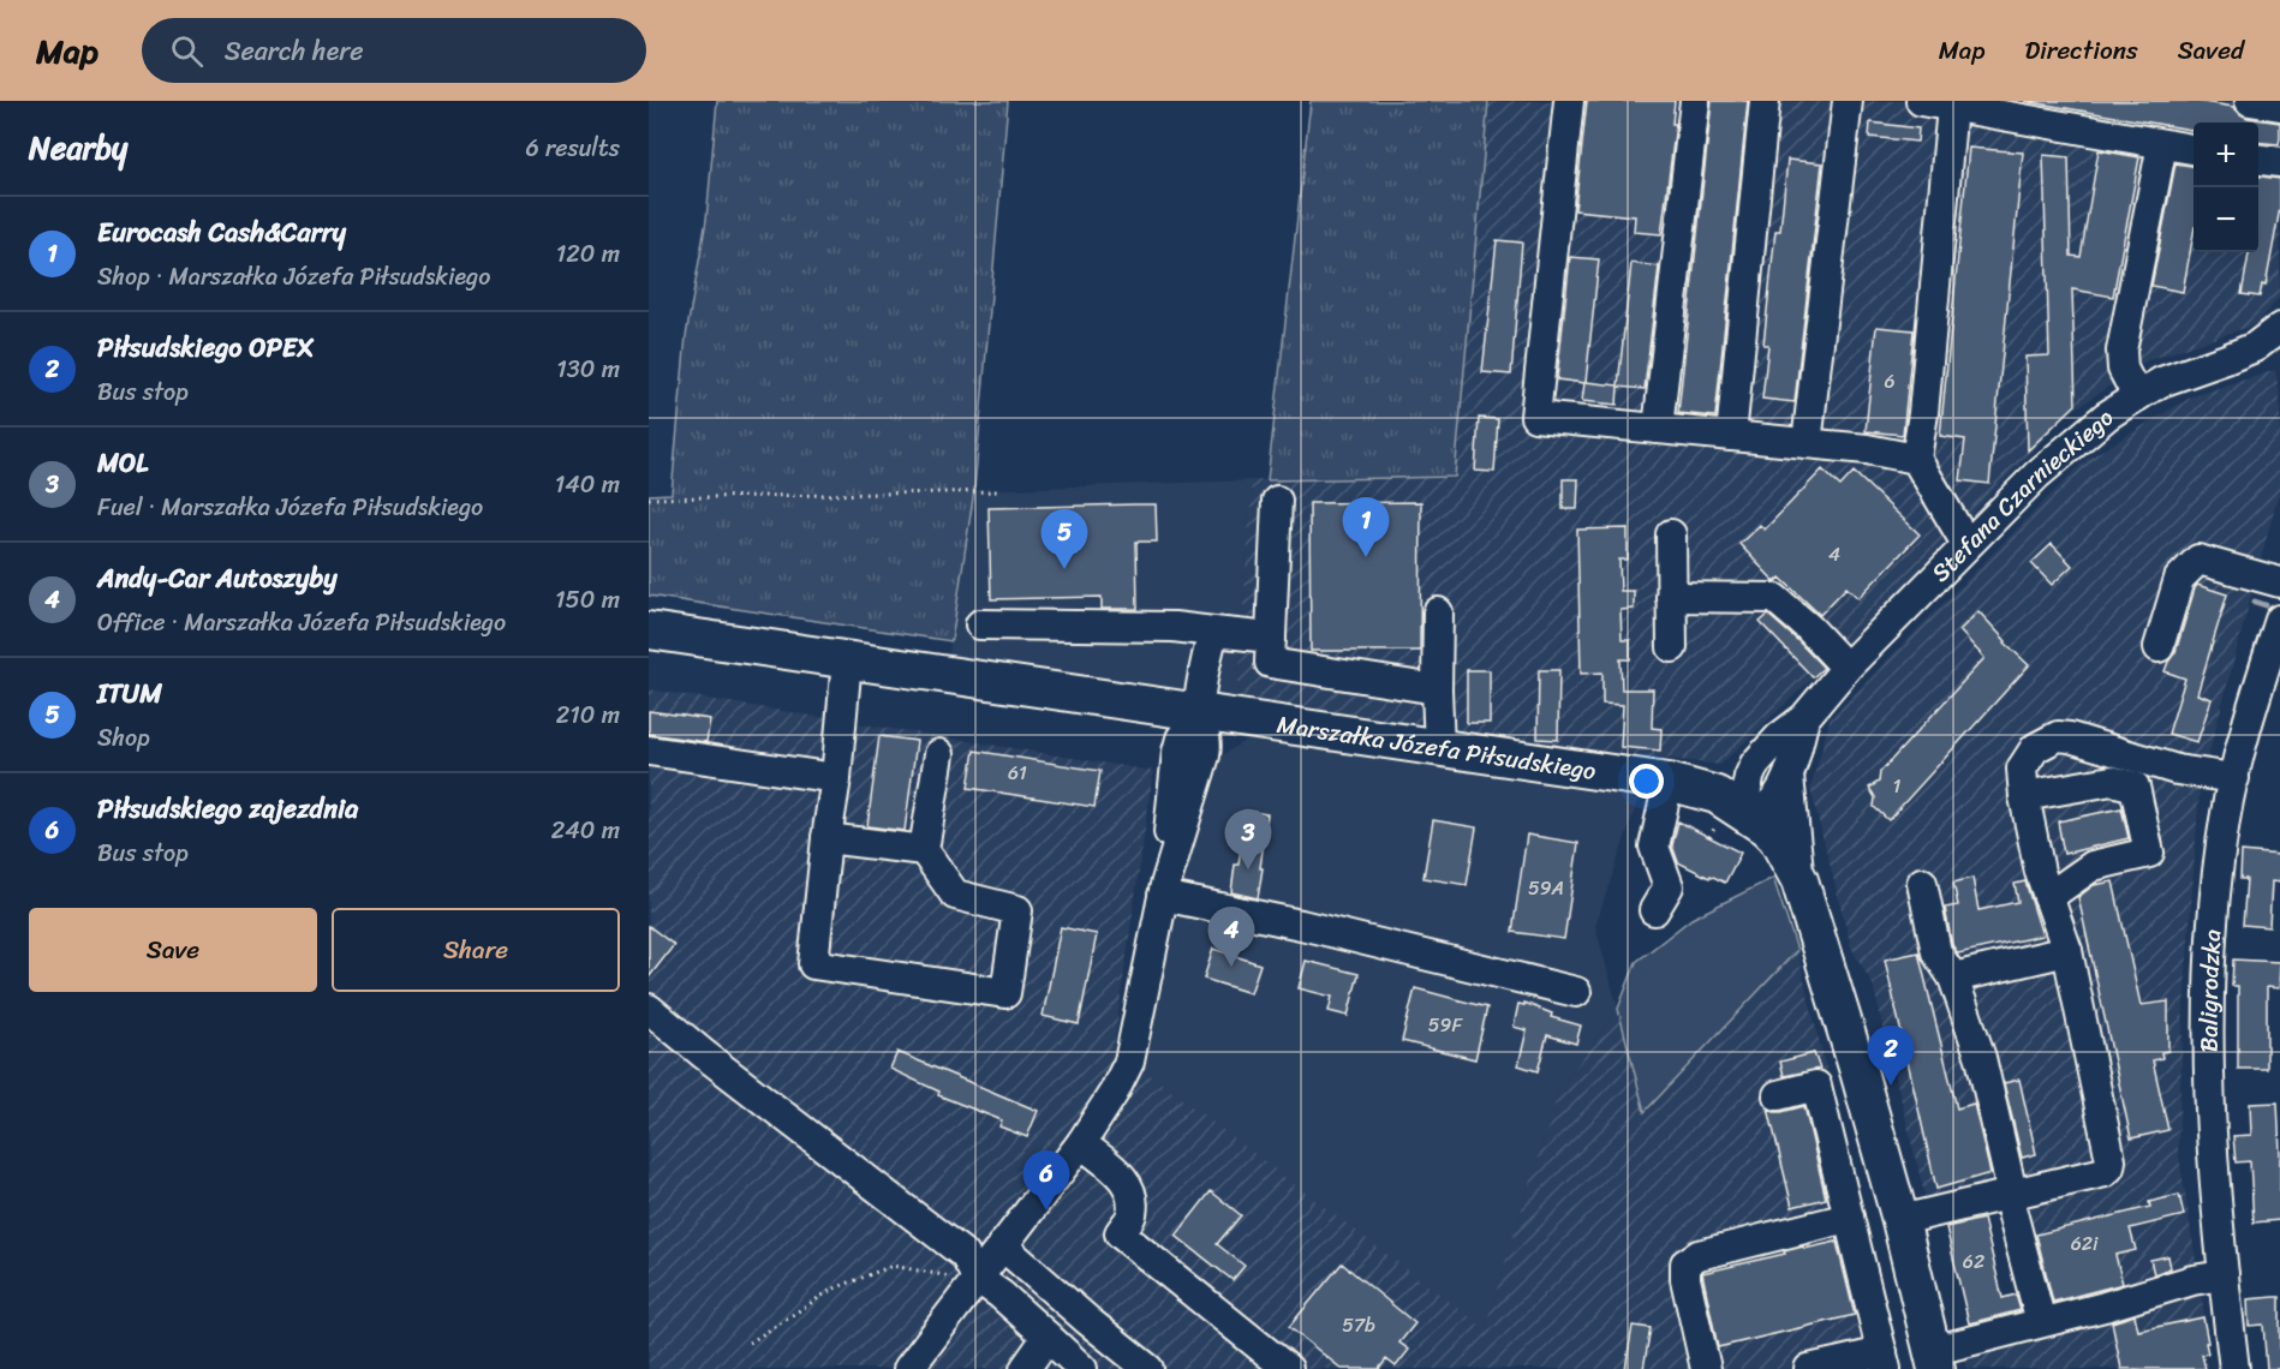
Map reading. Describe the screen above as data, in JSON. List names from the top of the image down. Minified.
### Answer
{"streets":{"main road":["Marszałka Józefa Piłsudskiego"],"street":["Stefana Czarnieckiego","Baligrodzka"]},"crossings":[["Stefana Czarnieckiego","Marszałka Józefa Piłsudskiego"]],"house_numbers":["6","4","61","1","59A","59F","62i","62","57b"],"page":{"header":"Map","search":"Search here","nav":["Map","Directions","Saved"],"heading":["Nearby","6 results"],"map_buttons":["+","−"],"list":[{"mark":"1","name":"Eurocash Cash&Carry","note":"Shop · Marszałka Józefa Piłsudskiego","value":"120 m"},{"mark":"2","name":"Piłsudskiego OPEX","note":"Bus stop","value":"130 m"},{"mark":"3","name":"MOL","note":"Fuel · Marszałka Józefa Piłsudskiego","value":"140 m"},{"mark":"4","name":"Andy-Car Autoszyby","note":"Office · Marszałka Józefa Piłsudskiego","value":"150 m"},{"mark":"5","name":"ITUM","note":"Shop","value":"210 m"},{"mark":"6","name":"Piłsudskiego zajezdnia","note":"Bus stop","value":"240 m"}],"pins":["1","5","3","4","2","6"],"buttons":["Save","Share"]}}
